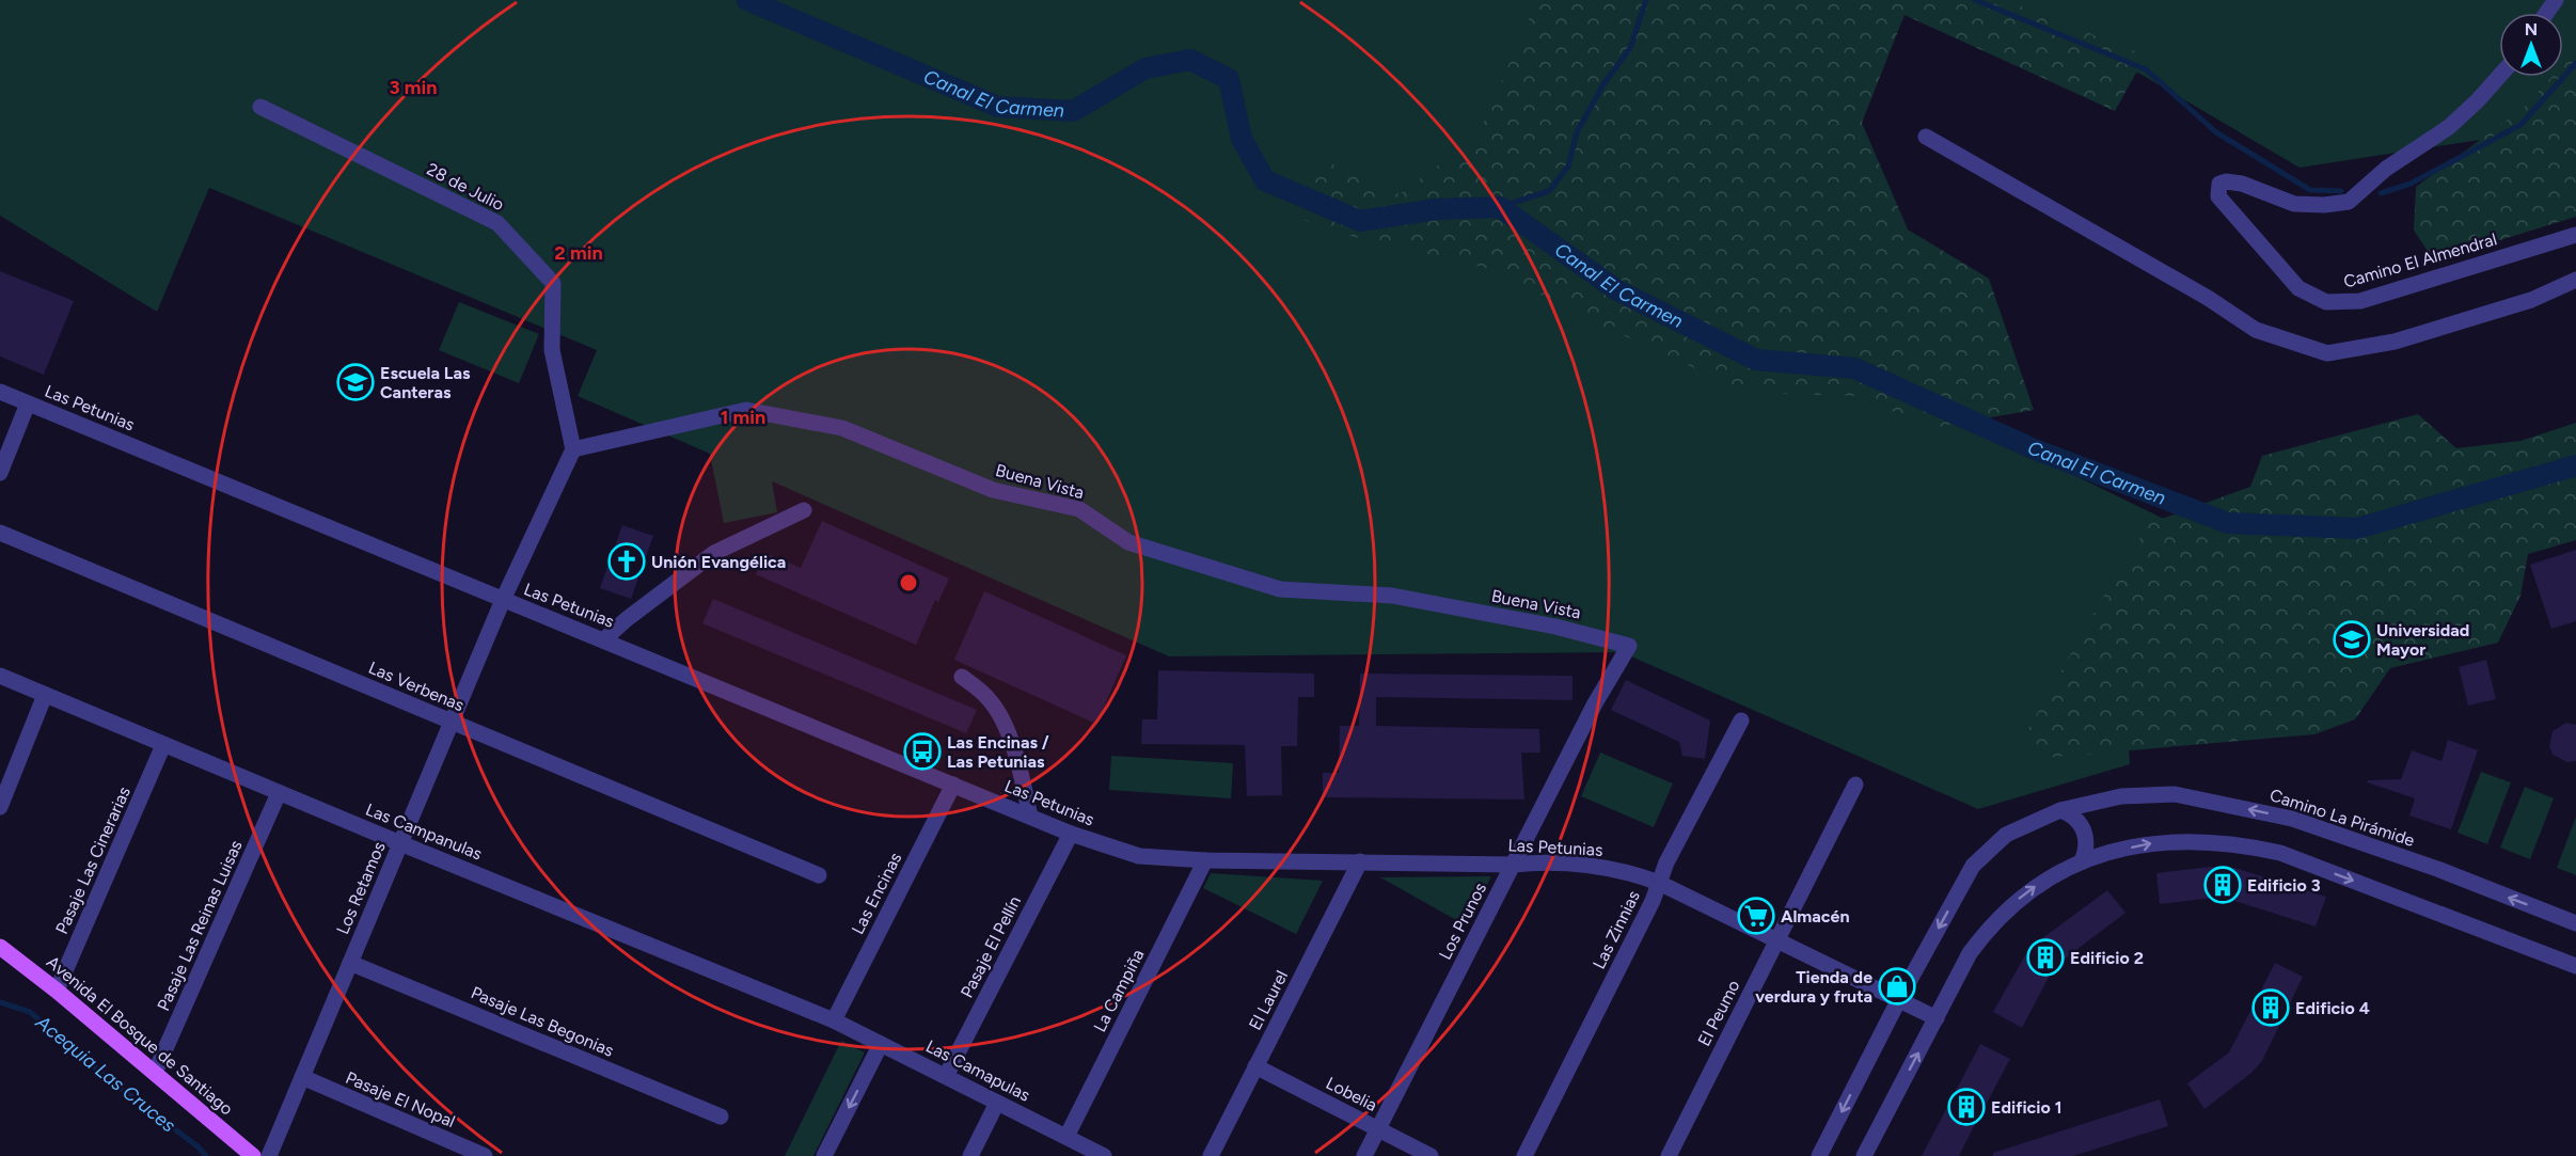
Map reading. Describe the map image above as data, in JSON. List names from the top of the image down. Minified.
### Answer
{"streets":{"main road":["Avenida El Bosque de Santiago"],"street":["28 de Julio","Camino El Almendral","Las Petunias","Buena Vista","Las Verbenas","Camino La Pirámide","Las Campanulas","Pasaje Las Cinerarias","Los Retamos","Las Encinas","Los Prunos","Pasaje Las Reinas Luisas","Las Zinnias","Pasaje El Pellín","La Campiña","El Laurel","El Peumo","Pasaje Las Begonias","Las Camapulas","Lobelia","Pasaje El Nopal"]},"crossings":[["28 de Julio","Buena Vista"],["Las Petunias","Camino La Pirámide"],["Las Petunias","Los Retamos"],["Las Petunias","Las Encinas"],["Las Petunias","Los Prunos"],["Las Petunias","Las Zinnias"],["Las Petunias","Pasaje El Pellín"],["Las Petunias","La Campiña"],["Las Petunias","El Laurel"],["Las Petunias","El Peumo"],["Buena Vista","Los Prunos"],["Las Verbenas","Los Retamos"],["Las Campanulas","Pasaje Las Cinerarias"],["Las Campanulas","Los Retamos"],["Las Campanulas","Las Encinas"],["Las Campanulas","Pasaje Las Reinas Luisas"],["Las Campanulas","Las Camapulas"],["Pasaje Las Cinerarias","Avenida El Bosque de Santiago"],["Los Retamos","Pasaje Las Begonias"],["Los Retamos","Pasaje El Nopal"],["Las Encinas","Las Camapulas"],["Los Prunos","Lobelia"],["Pasaje Las Reinas Luisas","Avenida El Bosque de Santiago"],["Pasaje El Pellín","Las Camapulas"],["La Campiña","Las Camapulas"],["El Laurel","Lobelia"]],"one_way":["Camino La Pirámide"],"water":["Canal El Carmen","Acequia Las Cruces"],"places":{"school or university":["Escuela Las Canteras","Universidad Mayor"],"church":["Unión Evangélica"],"bus stop":["Las Encinas / Las Petunias"],"building":["Edificio 3","Edificio 2","Edificio 4","Edificio 1"],"supermarket":["Almacén"],"shop":["Tienda de verdura y fruta"]},"north":"top","rings":["3 min","2 min","1 min"]}
